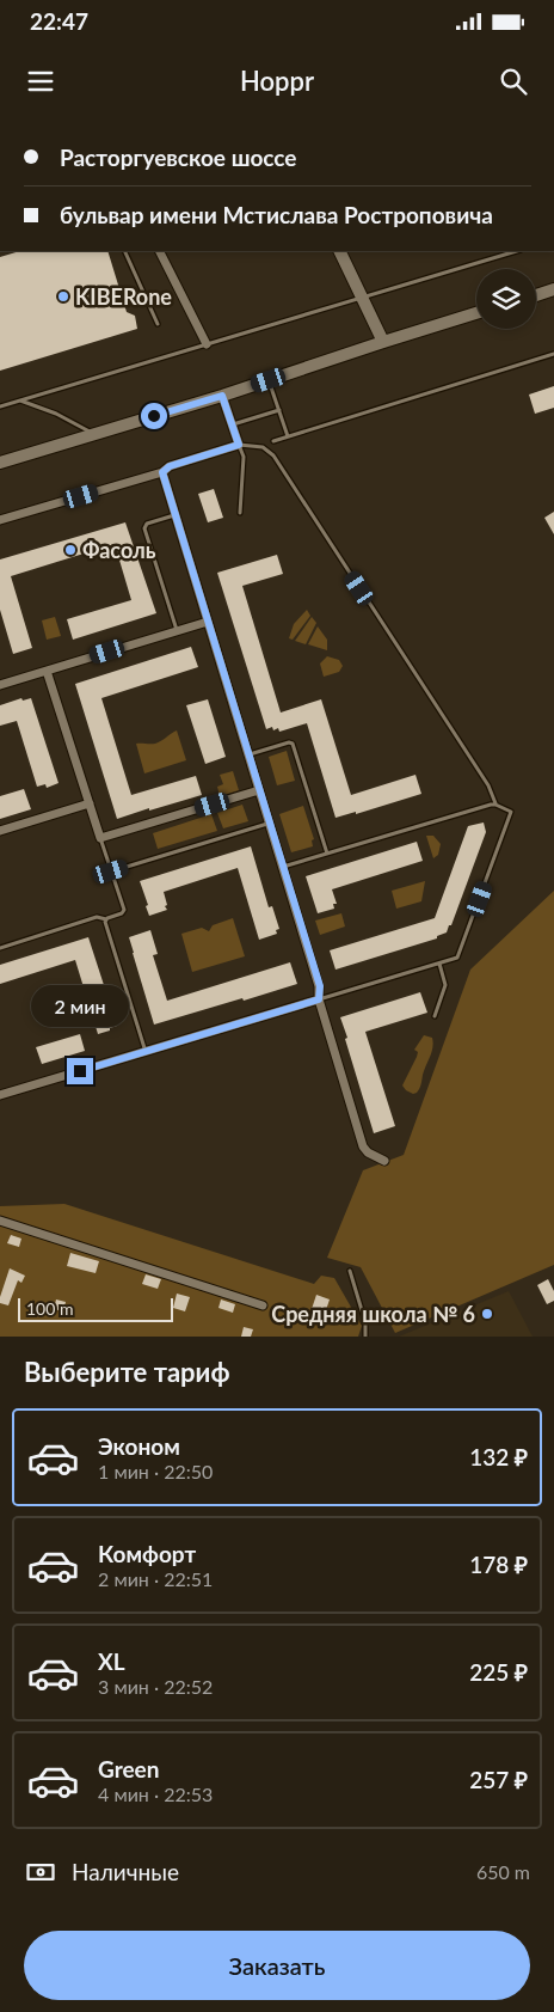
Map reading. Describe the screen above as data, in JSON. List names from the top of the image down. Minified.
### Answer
{"places":["KIBERone","Фасоль","Средняя школа № 6"],"scale_bar":"100 m","page":{"status":"22:47","header":"Hoppr","banner":["Расторгуевское шоссе","бульвар имени Мстислава Ростроповича"],"bubble":"2 мин","scale":"100 m","heading":"Выберите тариф","list":[{"name":"Эконом","note":"1 мин · 22:50","value":"132 ₽"},{"name":"Комфорт","note":"2 мин · 22:51","value":"178 ₽"},{"name":"XL","note":"3 мин · 22:52","value":"225 ₽"},{"name":"Green","note":"4 мин · 22:53","value":"257 ₽"}],"pay":["Наличные","650 m"],"buttons":"Заказать"}}
